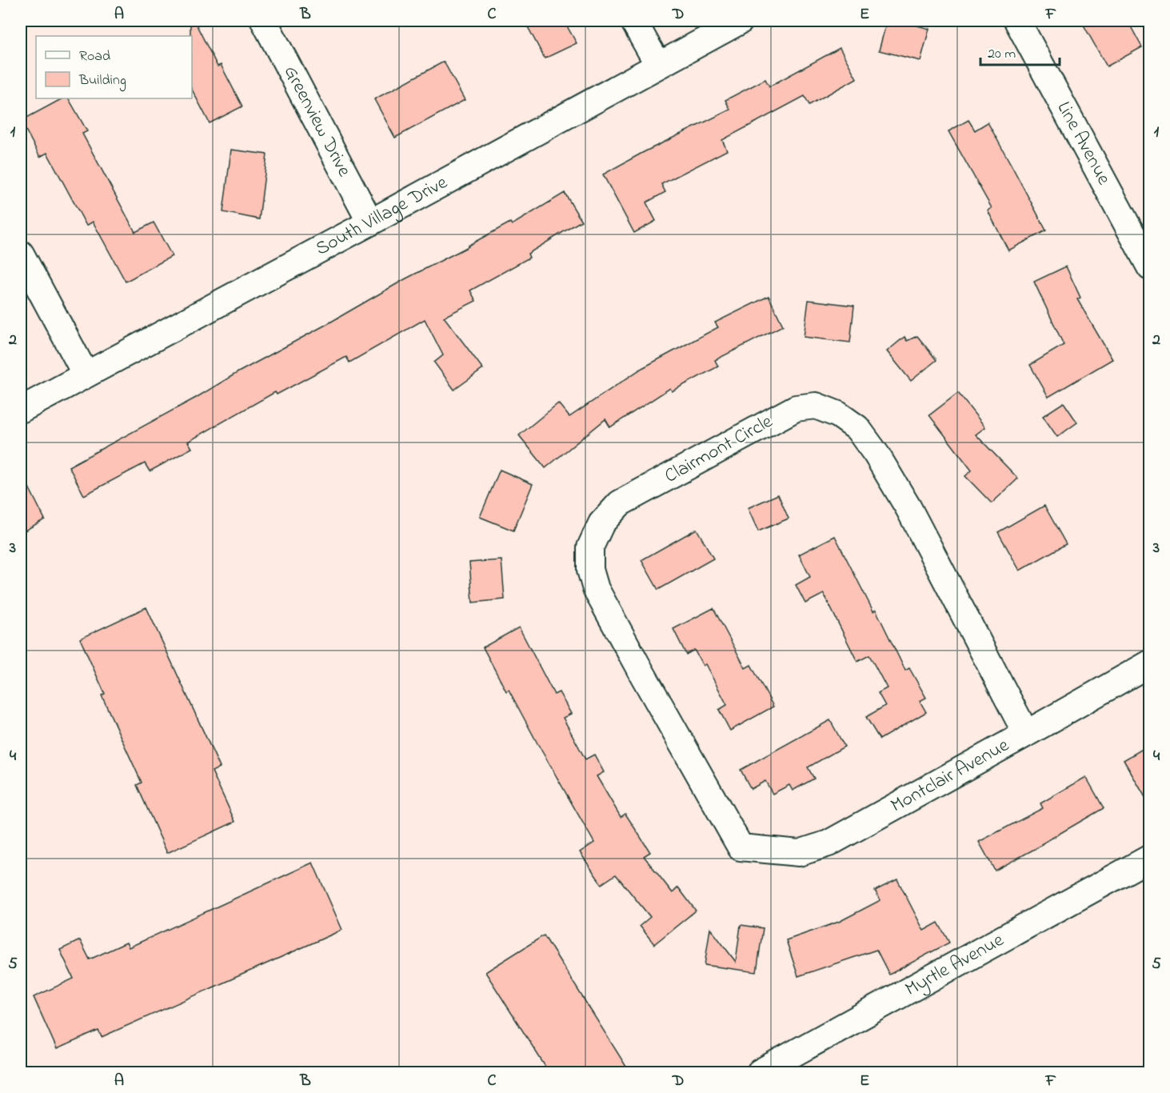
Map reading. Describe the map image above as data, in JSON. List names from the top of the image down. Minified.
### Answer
{"streets":{"street":["Greenview Drive","Line Avenue","South Village Drive","Clairmont Circle","Montclair Avenue","Myrtle Avenue"]},"crossings":[["Greenview Drive","South Village Drive"],["Clairmont Circle","Montclair Avenue"]],"legend":["Road","Building"],"scale_bar":"20 m","grid":{"columns":["A","B","C","D","E","F"],"rows":["1","2","3","4","5"]}}
